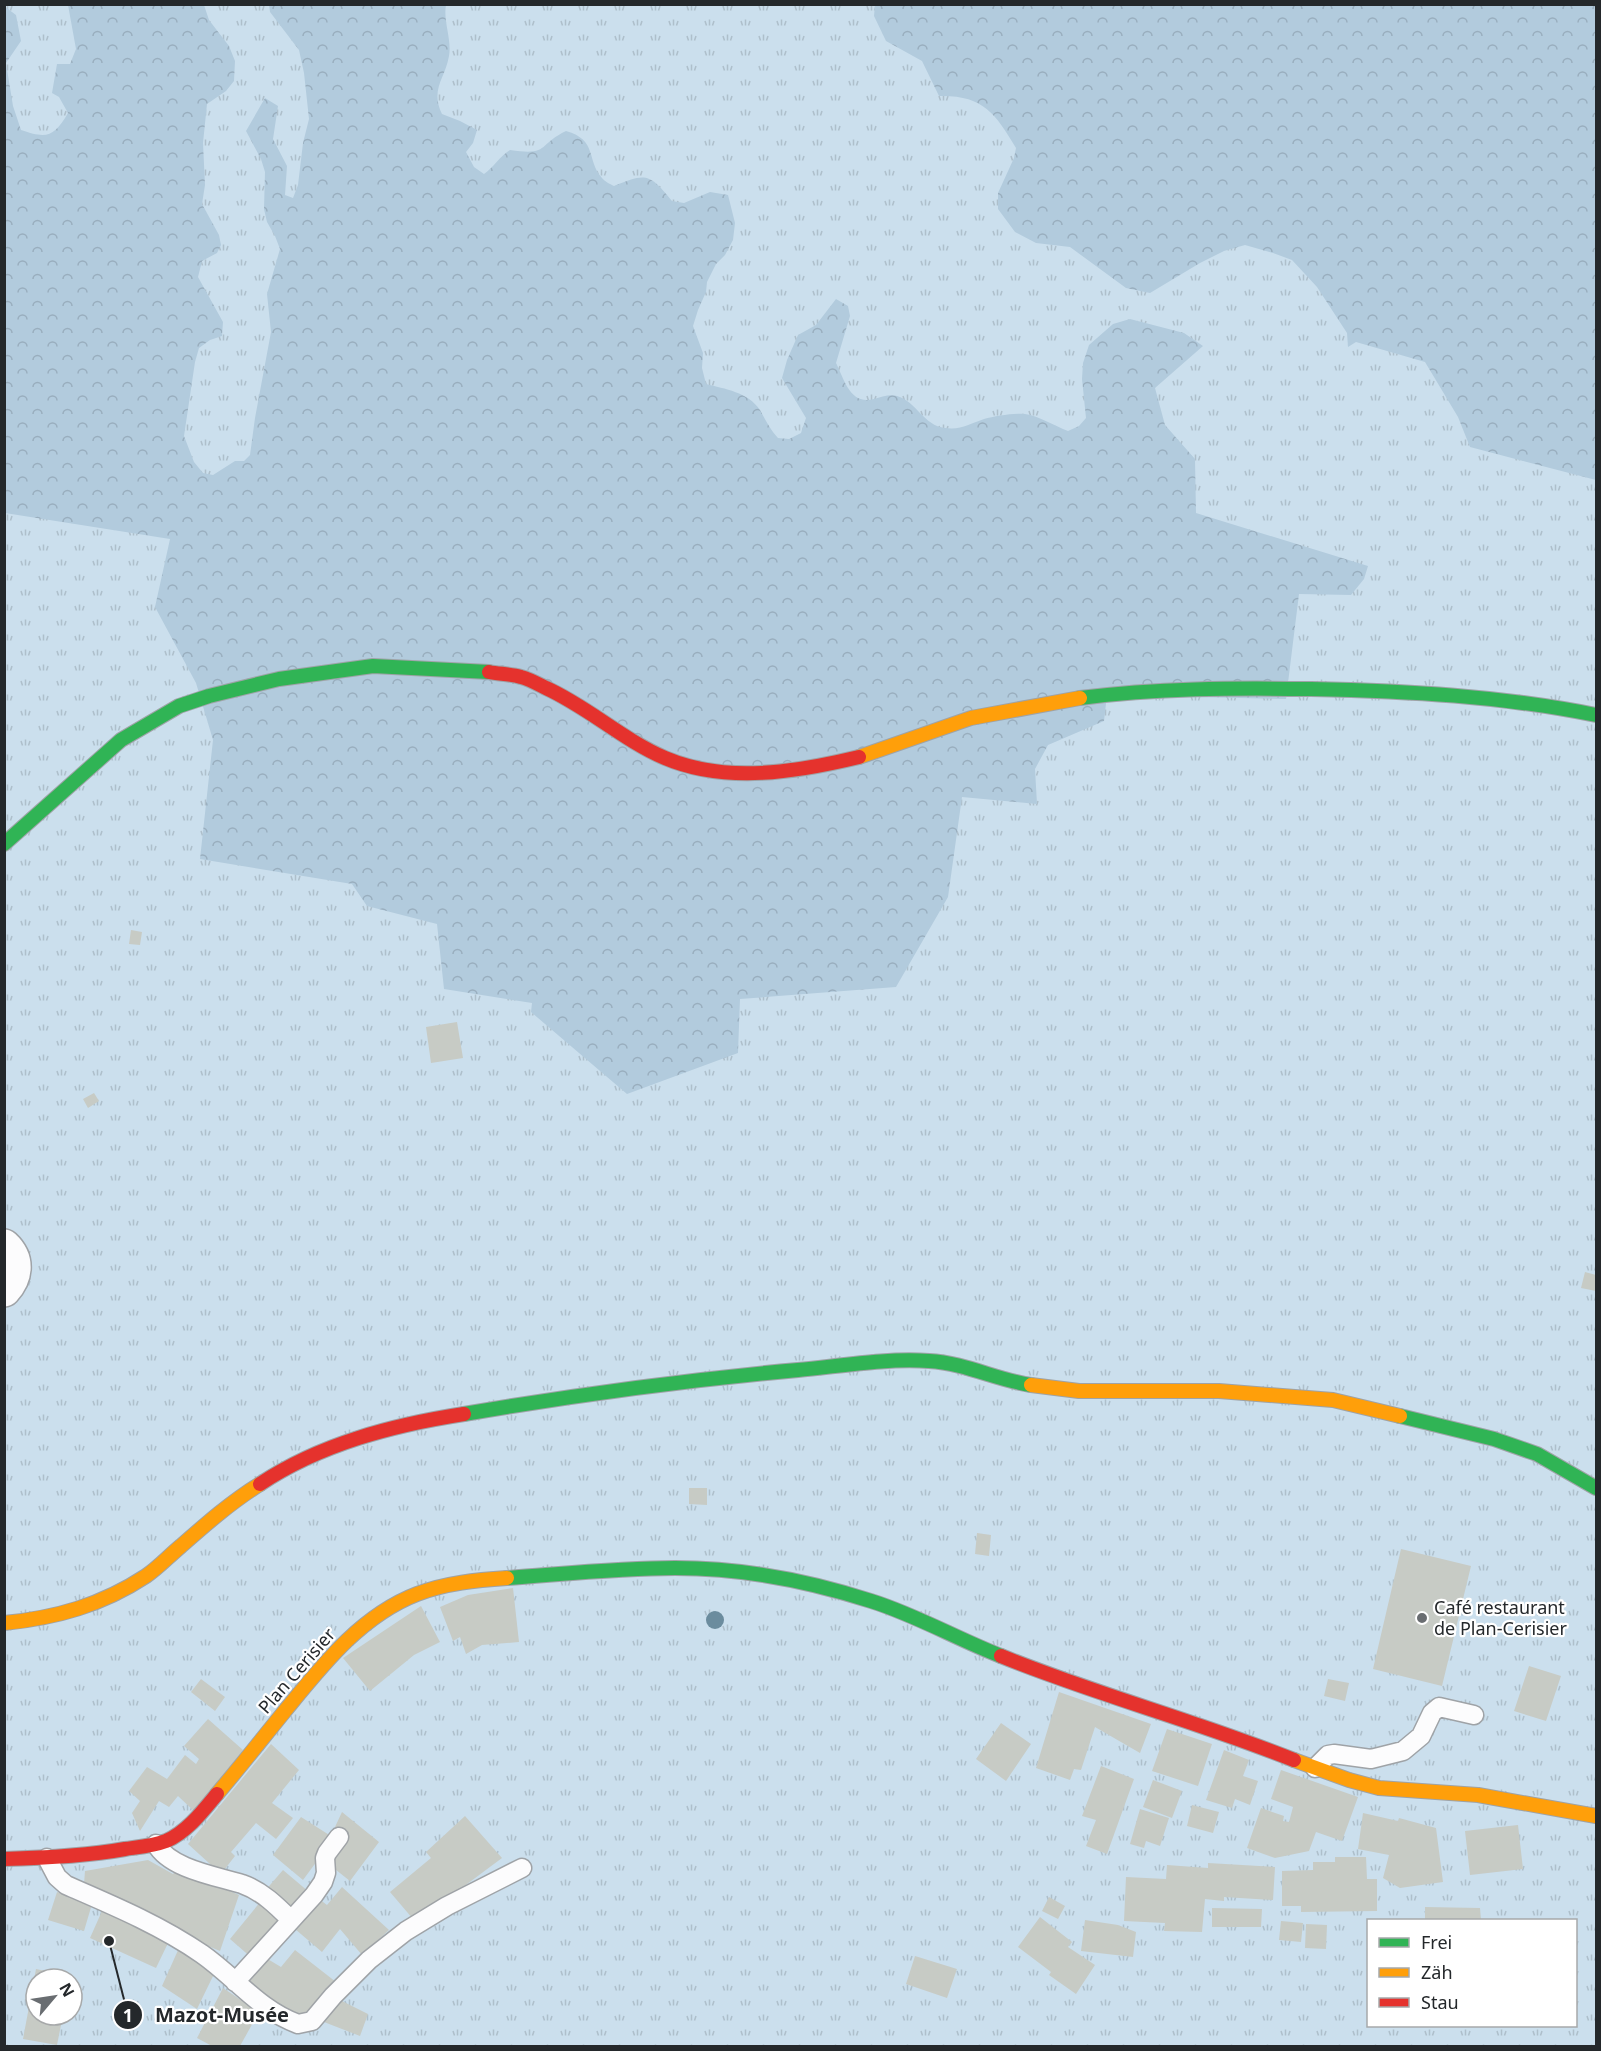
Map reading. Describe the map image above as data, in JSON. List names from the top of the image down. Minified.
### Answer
{"streets":{"street":["Plan Cerisier"]},"places":["Café restaurant de Plan-Cerisier","Mazot-Musée"],"legend":["Frei","Zäh","Stau"],"north":"top right"}
